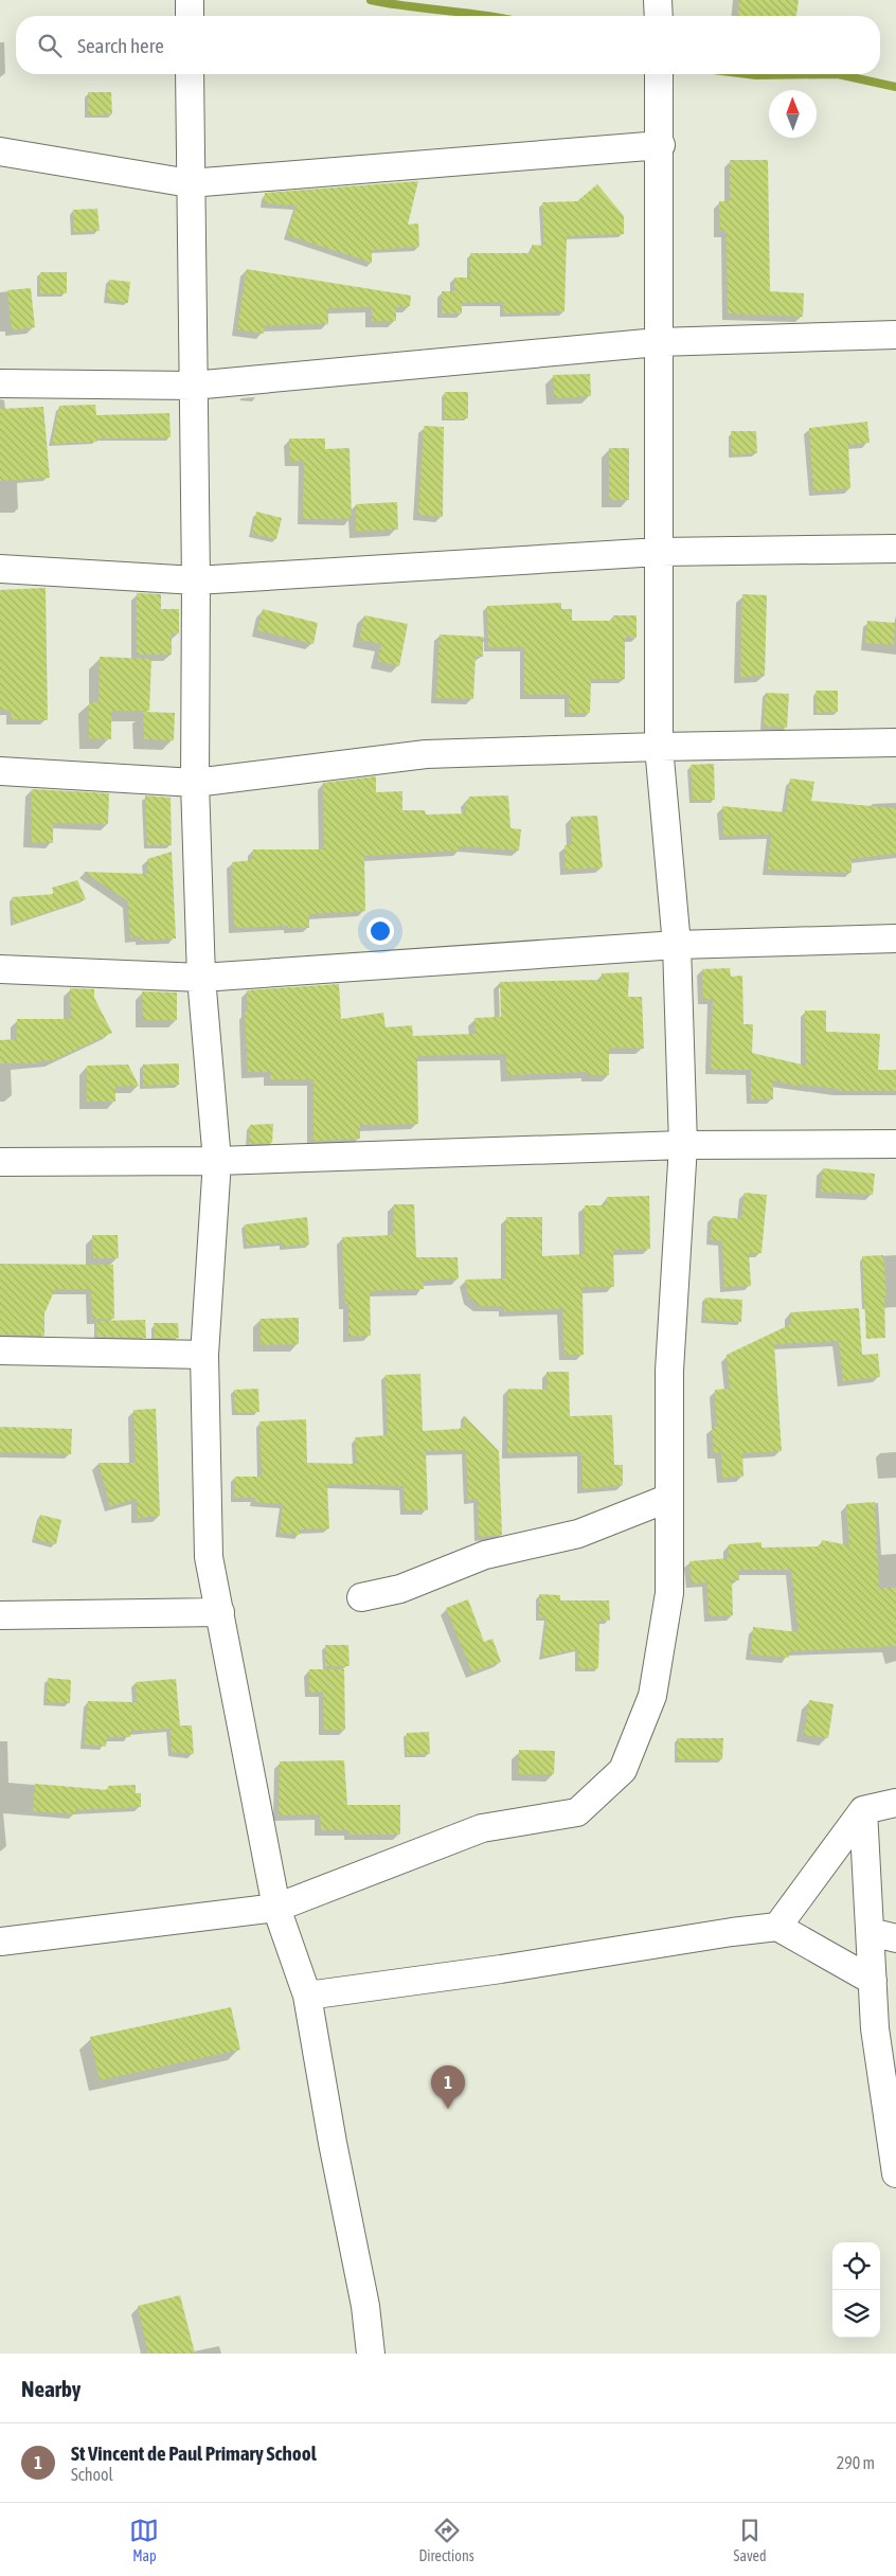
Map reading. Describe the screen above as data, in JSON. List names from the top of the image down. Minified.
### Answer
{"north":"top","page":{"search":"Search here","pins":"1","heading":"Nearby","list":[{"mark":"1","name":"St Vincent de Paul Primary School","note":"School","value":"290 m"}],"nav":["Map","Directions","Saved"]}}
